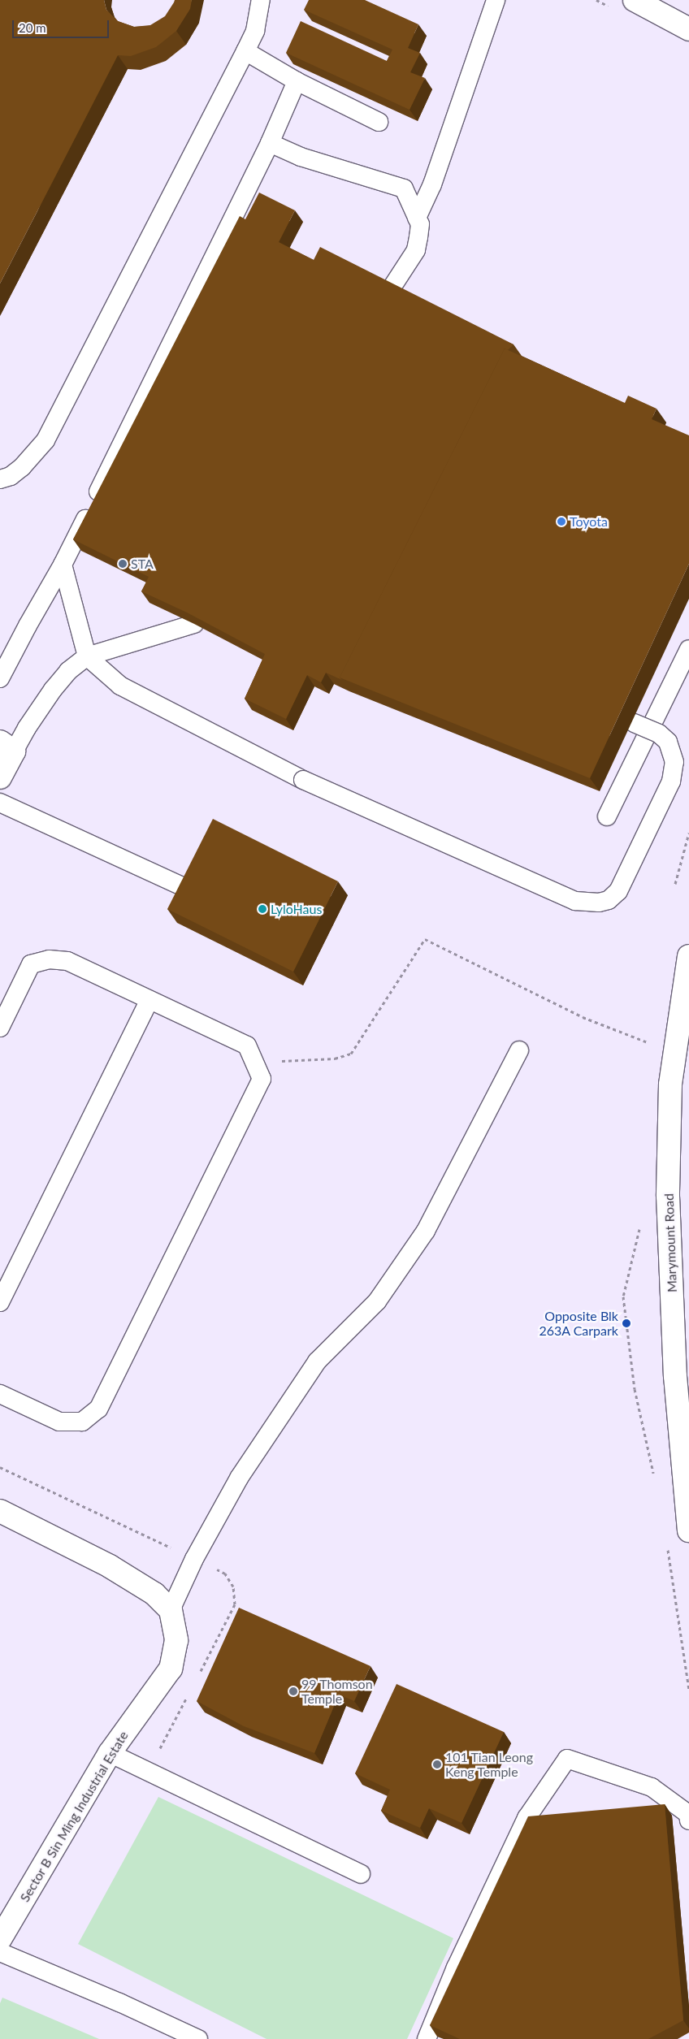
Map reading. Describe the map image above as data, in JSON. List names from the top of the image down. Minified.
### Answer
{"streets":{"main road":["Marymount Road","Sector B Sin Ming Industrial Estate"]},"places":["Toyota","STA","LyloHaus","Opposite Blk 263A Carpark","99 Thomson Temple","101 Tian Leong Keng Temple"],"scale_bar":"20 m"}
